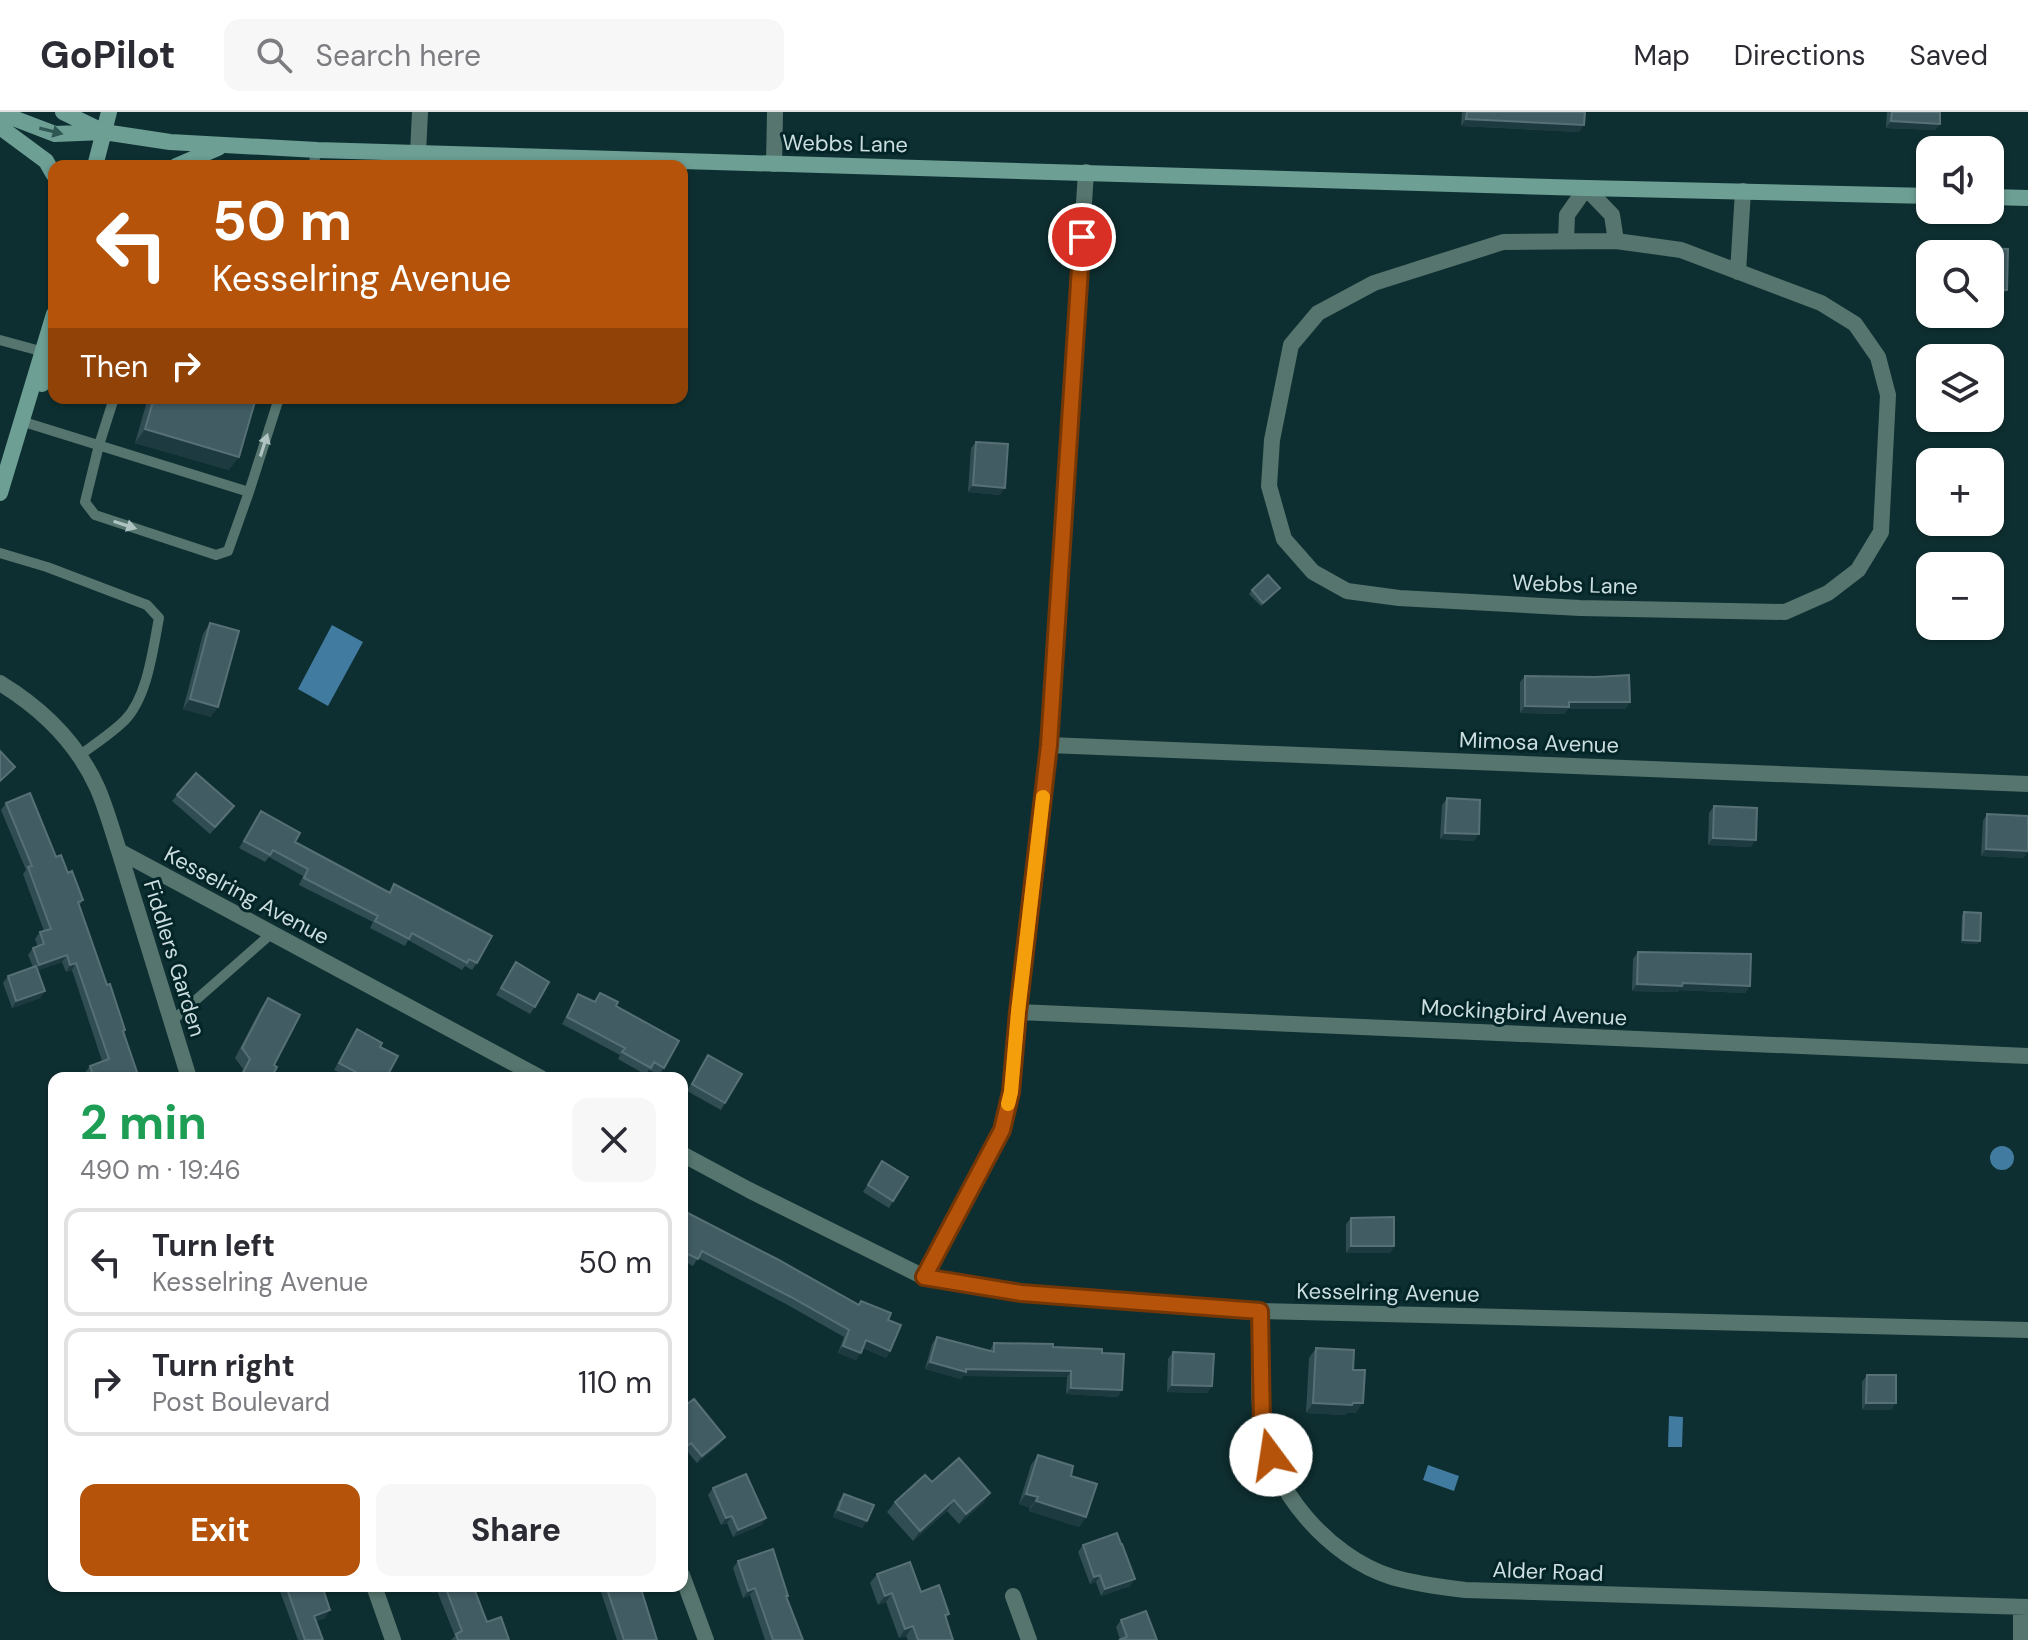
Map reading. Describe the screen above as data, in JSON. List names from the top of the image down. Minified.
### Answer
{"streets":{"street":["Webbs Lane","Mimosa Avenue","Kesselring Avenue","Fiddlers Garden","Mockingbird Avenue","Alder Road"]},"crossings":[["Kesselring Avenue","Fiddlers Garden"],["Kesselring Avenue","Alder Road"]],"page":{"header":"GoPilot","search":"Search here","nav":["Map","Directions","Saved"],"map_buttons":["+","−"],"turn":["50 m","Kesselring Avenue"],"then":"Then","heading":["2 min","490 m · 19:46"],"list":[{"name":"Turn left","note":"Kesselring Avenue","value":"50 m"},{"name":"Turn right","note":"Post Boulevard","value":"110 m"}],"buttons":["Exit","Share"]}}
